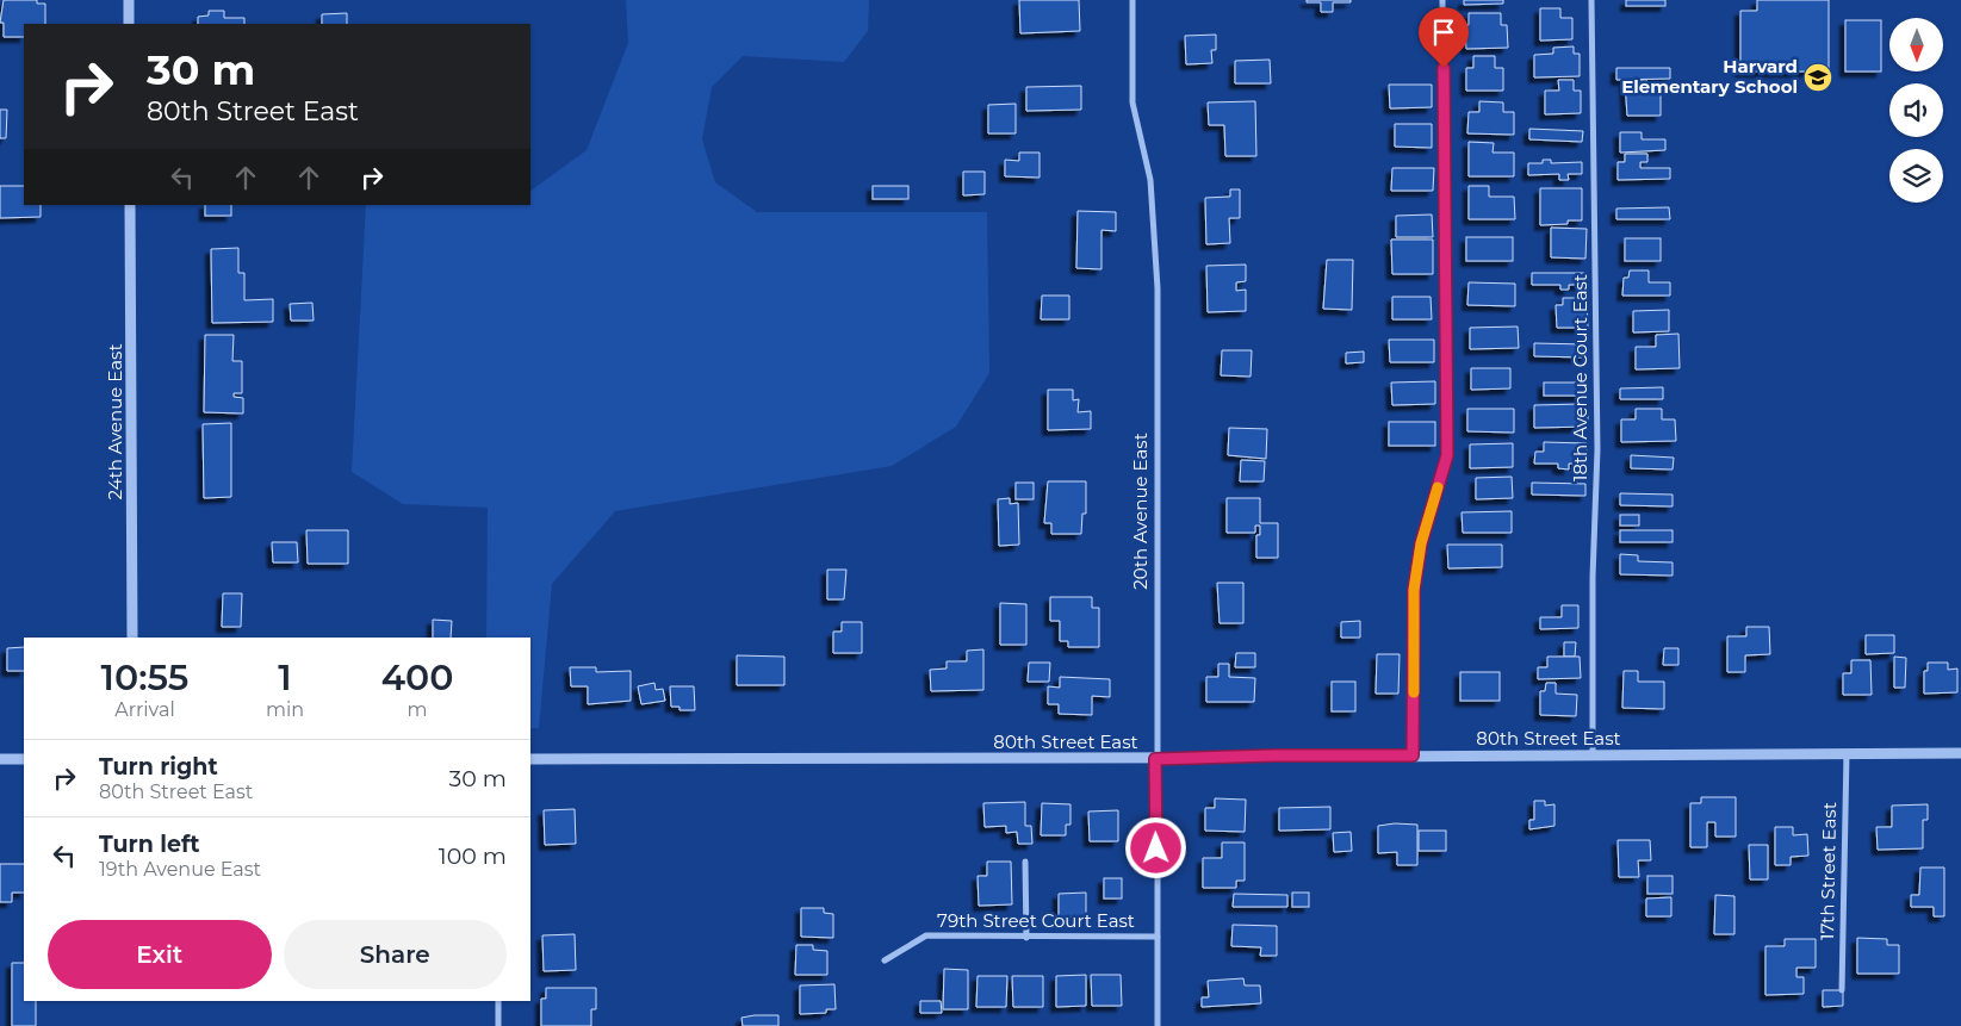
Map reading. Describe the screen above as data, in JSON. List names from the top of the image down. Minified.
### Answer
{"streets":{"street":["18th Avenue Court East","24th Avenue East","20th Avenue East","80th Street East","17th Street East","79th Street Court East"]},"crossings":[["18th Avenue Court East","80th Street East"],["20th Avenue East","80th Street East"],["20th Avenue East","79th Street Court East"],["80th Street East","17th Street East"]],"places":{"school or university":["Harvard Elementary School"]},"north":"bottom","page":{"turn":["30 m","80th Street East"],"eta":["10:55","Arrival","1","min","400","m"],"list":[{"name":"Turn right","note":"80th Street East","value":"30 m"},{"name":"Turn left","note":"19th Avenue East","value":"100 m"}],"buttons":["Exit","Share"]}}
